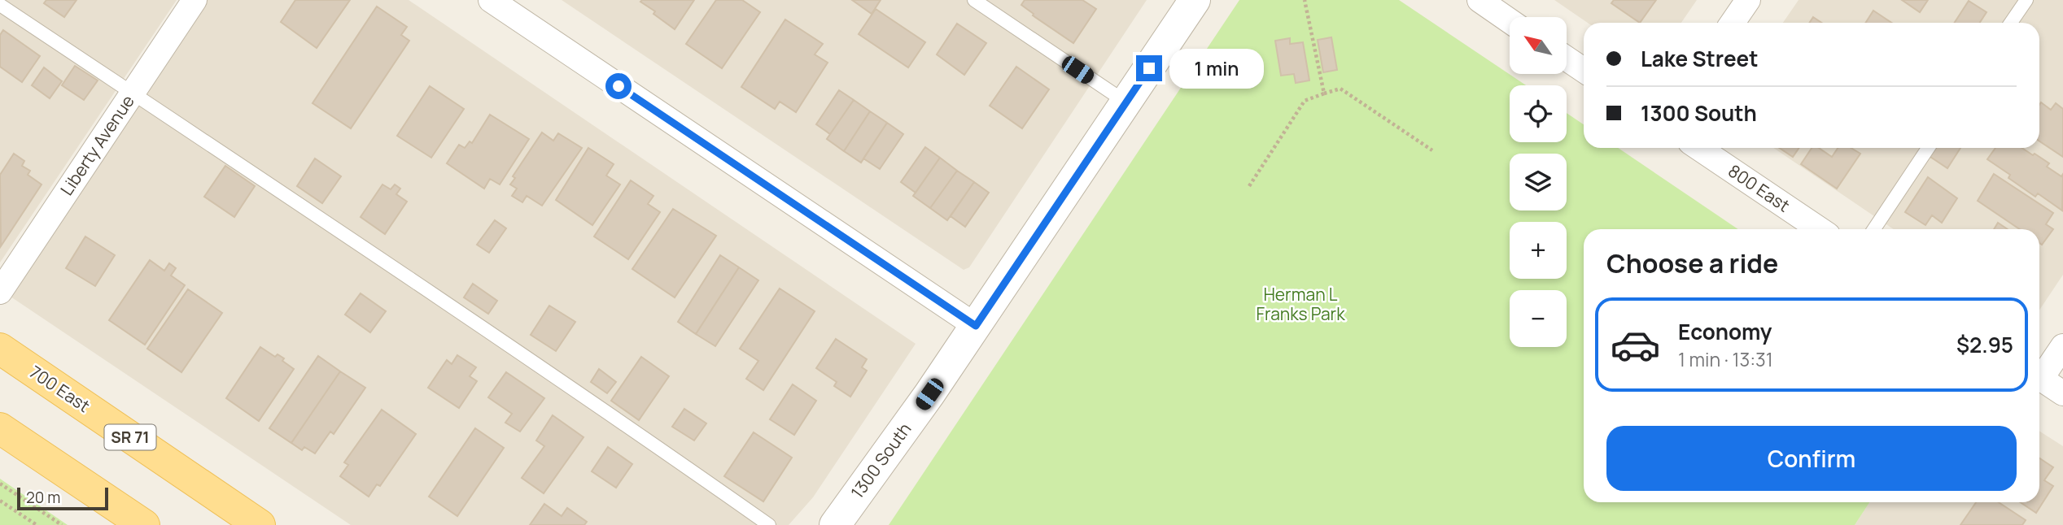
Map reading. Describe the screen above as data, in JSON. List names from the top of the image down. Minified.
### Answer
{"streets":{"main road":["700 East","SR 71"],"street":["Liberty Avenue","800 East","1300 South"]},"parks":["Herman L Franks Park"],"scale_bar":"20 m","north":"top left","page":{"map_buttons":["+","−"],"banner":["Lake Street","1300 South"],"bubble":"1 min","heading":"Choose a ride","list":[{"name":"Economy","note":"1 min · 13:31","value":"$2.95"}],"buttons":"Confirm","scale":"20 m"}}
